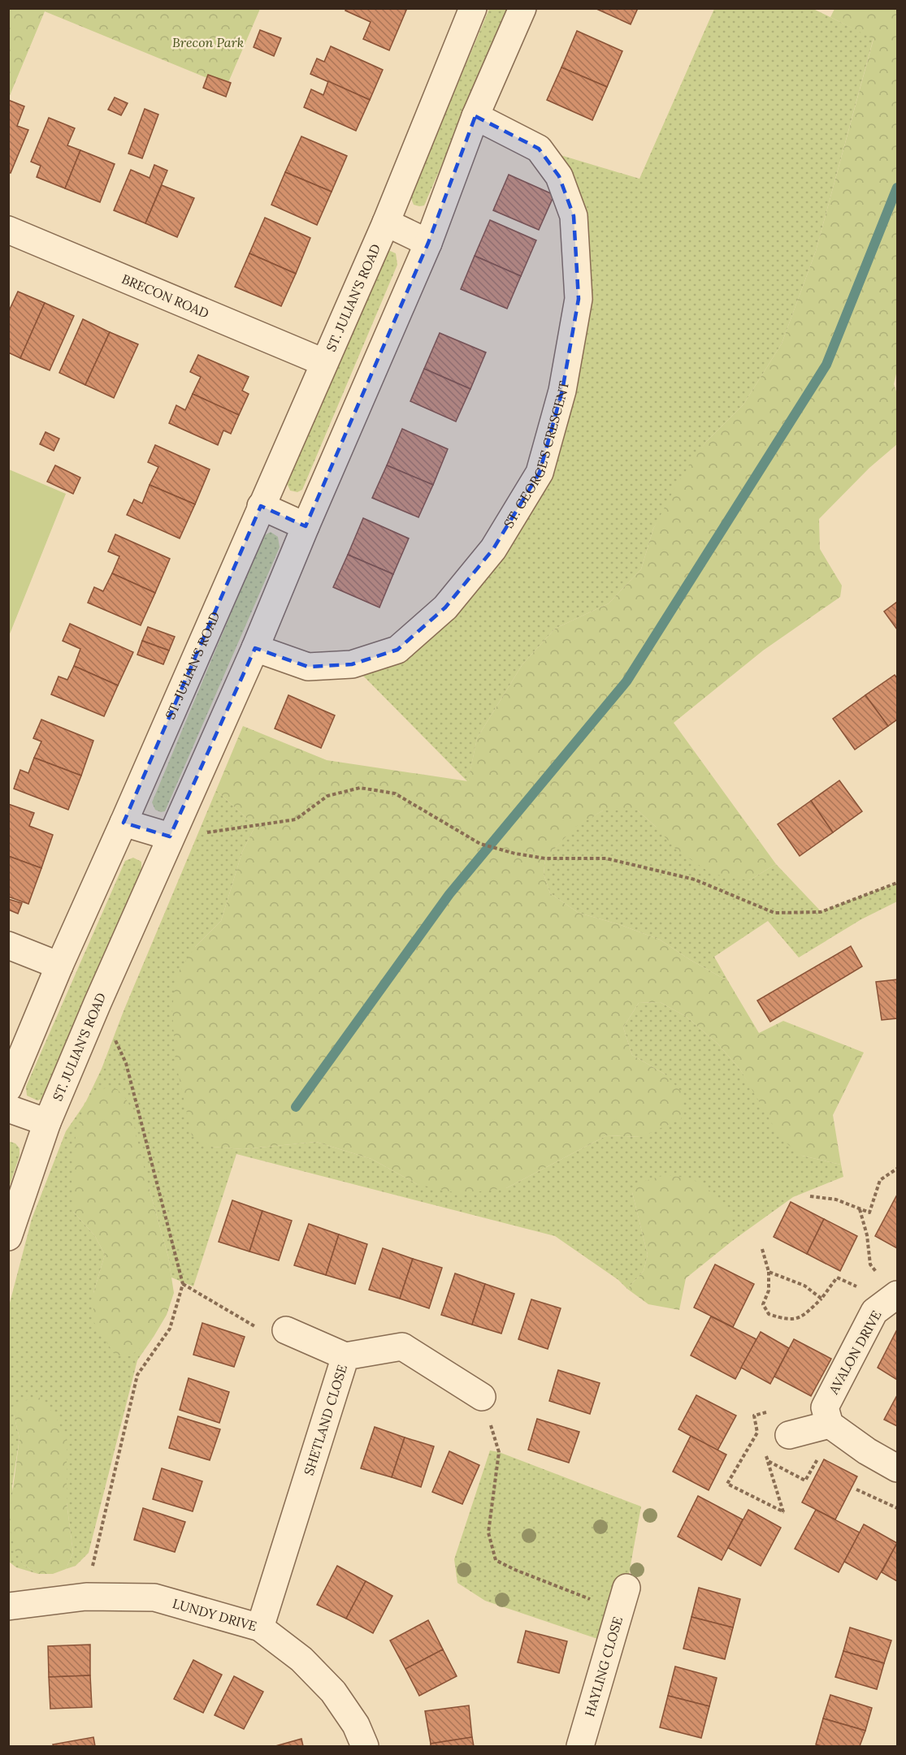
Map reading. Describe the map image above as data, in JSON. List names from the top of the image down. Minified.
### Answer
{"streets":{"street":["BRECON ROAD","ST. JULIAN'S ROAD","ST. GEORGE'S CRESCENT","AVALON DRIVE","SHETLAND CLOSE","LUNDY DRIVE","HAYLING CLOSE"]},"crossings":[["BRECON ROAD","ST. JULIAN'S ROAD"],["ST. JULIAN'S ROAD","ST. GEORGE'S CRESCENT"],["SHETLAND CLOSE","LUNDY DRIVE"]],"parks":["Brecon Park"]}
